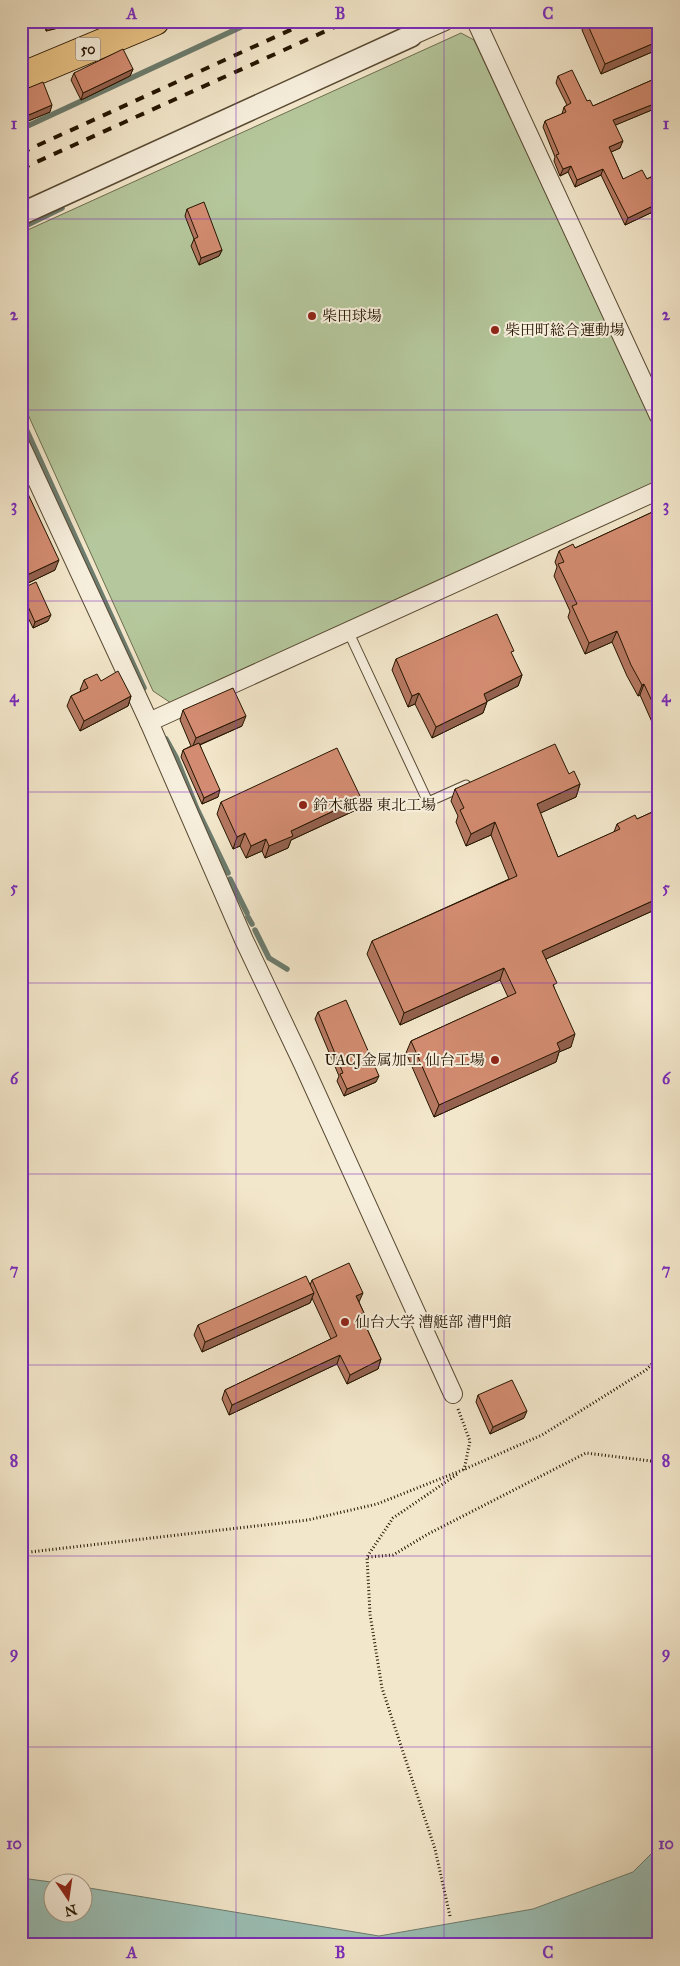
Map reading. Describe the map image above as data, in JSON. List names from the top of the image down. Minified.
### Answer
{"streets":{"main road":["50"]},"places":["柴田球場","柴田町総合運動場","鈴木紙器 東北工場","UACJ金属加工 仙台工場","仙台大学 漕艇部 漕門館"],"north":"bottom","grid":{"columns":["A","B","C"],"rows":["1","2","3","4","5","6","7","8","9","10"]}}
